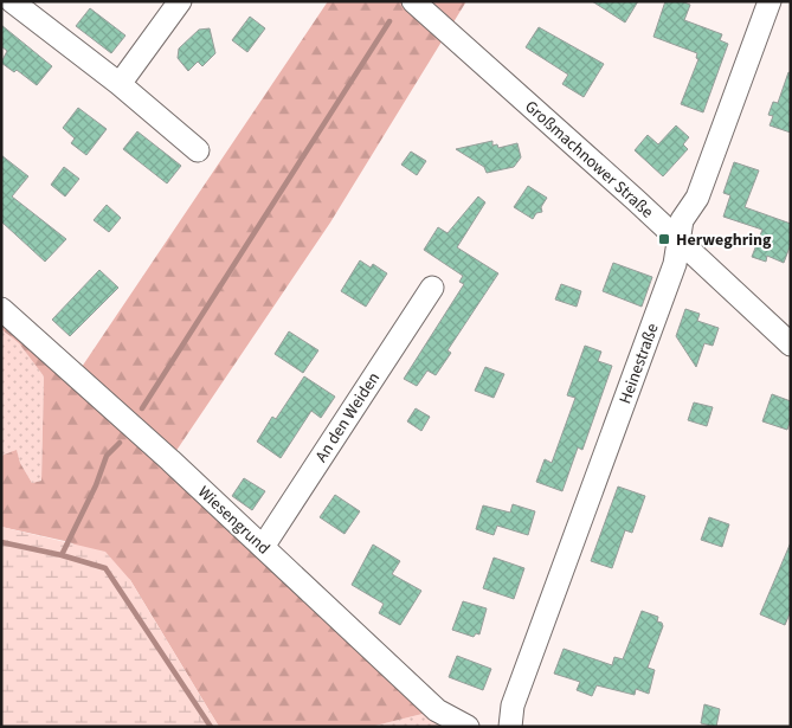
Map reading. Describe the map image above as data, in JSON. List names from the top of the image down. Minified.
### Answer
{"streets":{"street":["Großmachnower Straße","Heinestraße","An den Weiden","Wiesengrund"]},"crossings":[["Großmachnower Straße","Heinestraße"],["An den Weiden","Wiesengrund"]],"places":{"transit":["Herweghring"]}}
